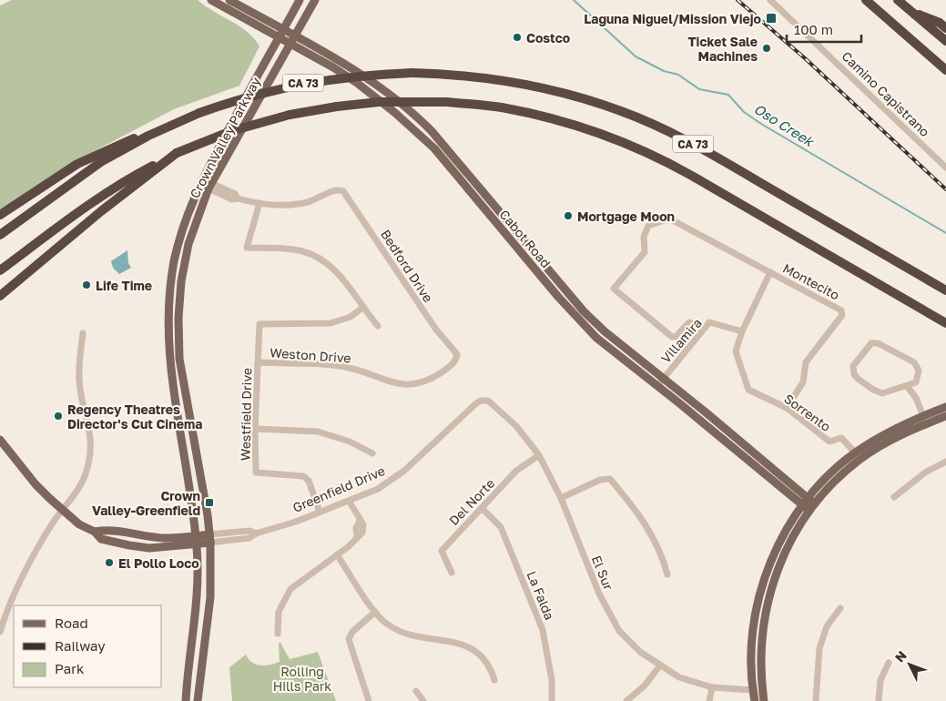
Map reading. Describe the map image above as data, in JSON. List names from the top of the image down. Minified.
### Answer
{"streets":{"highway":["CA 73"],"main road":["Crown Valley Parkway","Cabot Road","Greenfield Drive"],"street":["Camino Capistrano","Bedford Drive","Montecito","Villamira","Weston Drive","Sorrento","Westfield Drive","Del Norte","El Sur","La Falda"]},"crossings":[["Crown Valley Parkway","Cabot Road"],["Crown Valley Parkway","Greenfield Drive"],["Cabot Road","Villamira"],["Bedford Drive","Weston Drive"],["Montecito","Villamira"],["Montecito","Sorrento"],["Villamira","Sorrento"],["Weston Drive","Westfield Drive"],["Westfield Drive","Greenfield Drive"],["Greenfield Drive","El Sur"],["Del Norte","El Sur"],["Del Norte","La Falda"]],"water":["Oso Creek"],"parks":["Rolling Hills Park"],"places":{"transit":["Laguna Niguel/Mission Viejo","Crown Valley-Greenfield"],"other":["Costco","Ticket Sale Machines","Mortgage Moon","Life Time","Regency Theatres Director's Cut Cinema","El Pollo Loco"]},"legend":["Road","Railway","Park"],"scale_bar":"100 m","north":"top left"}
